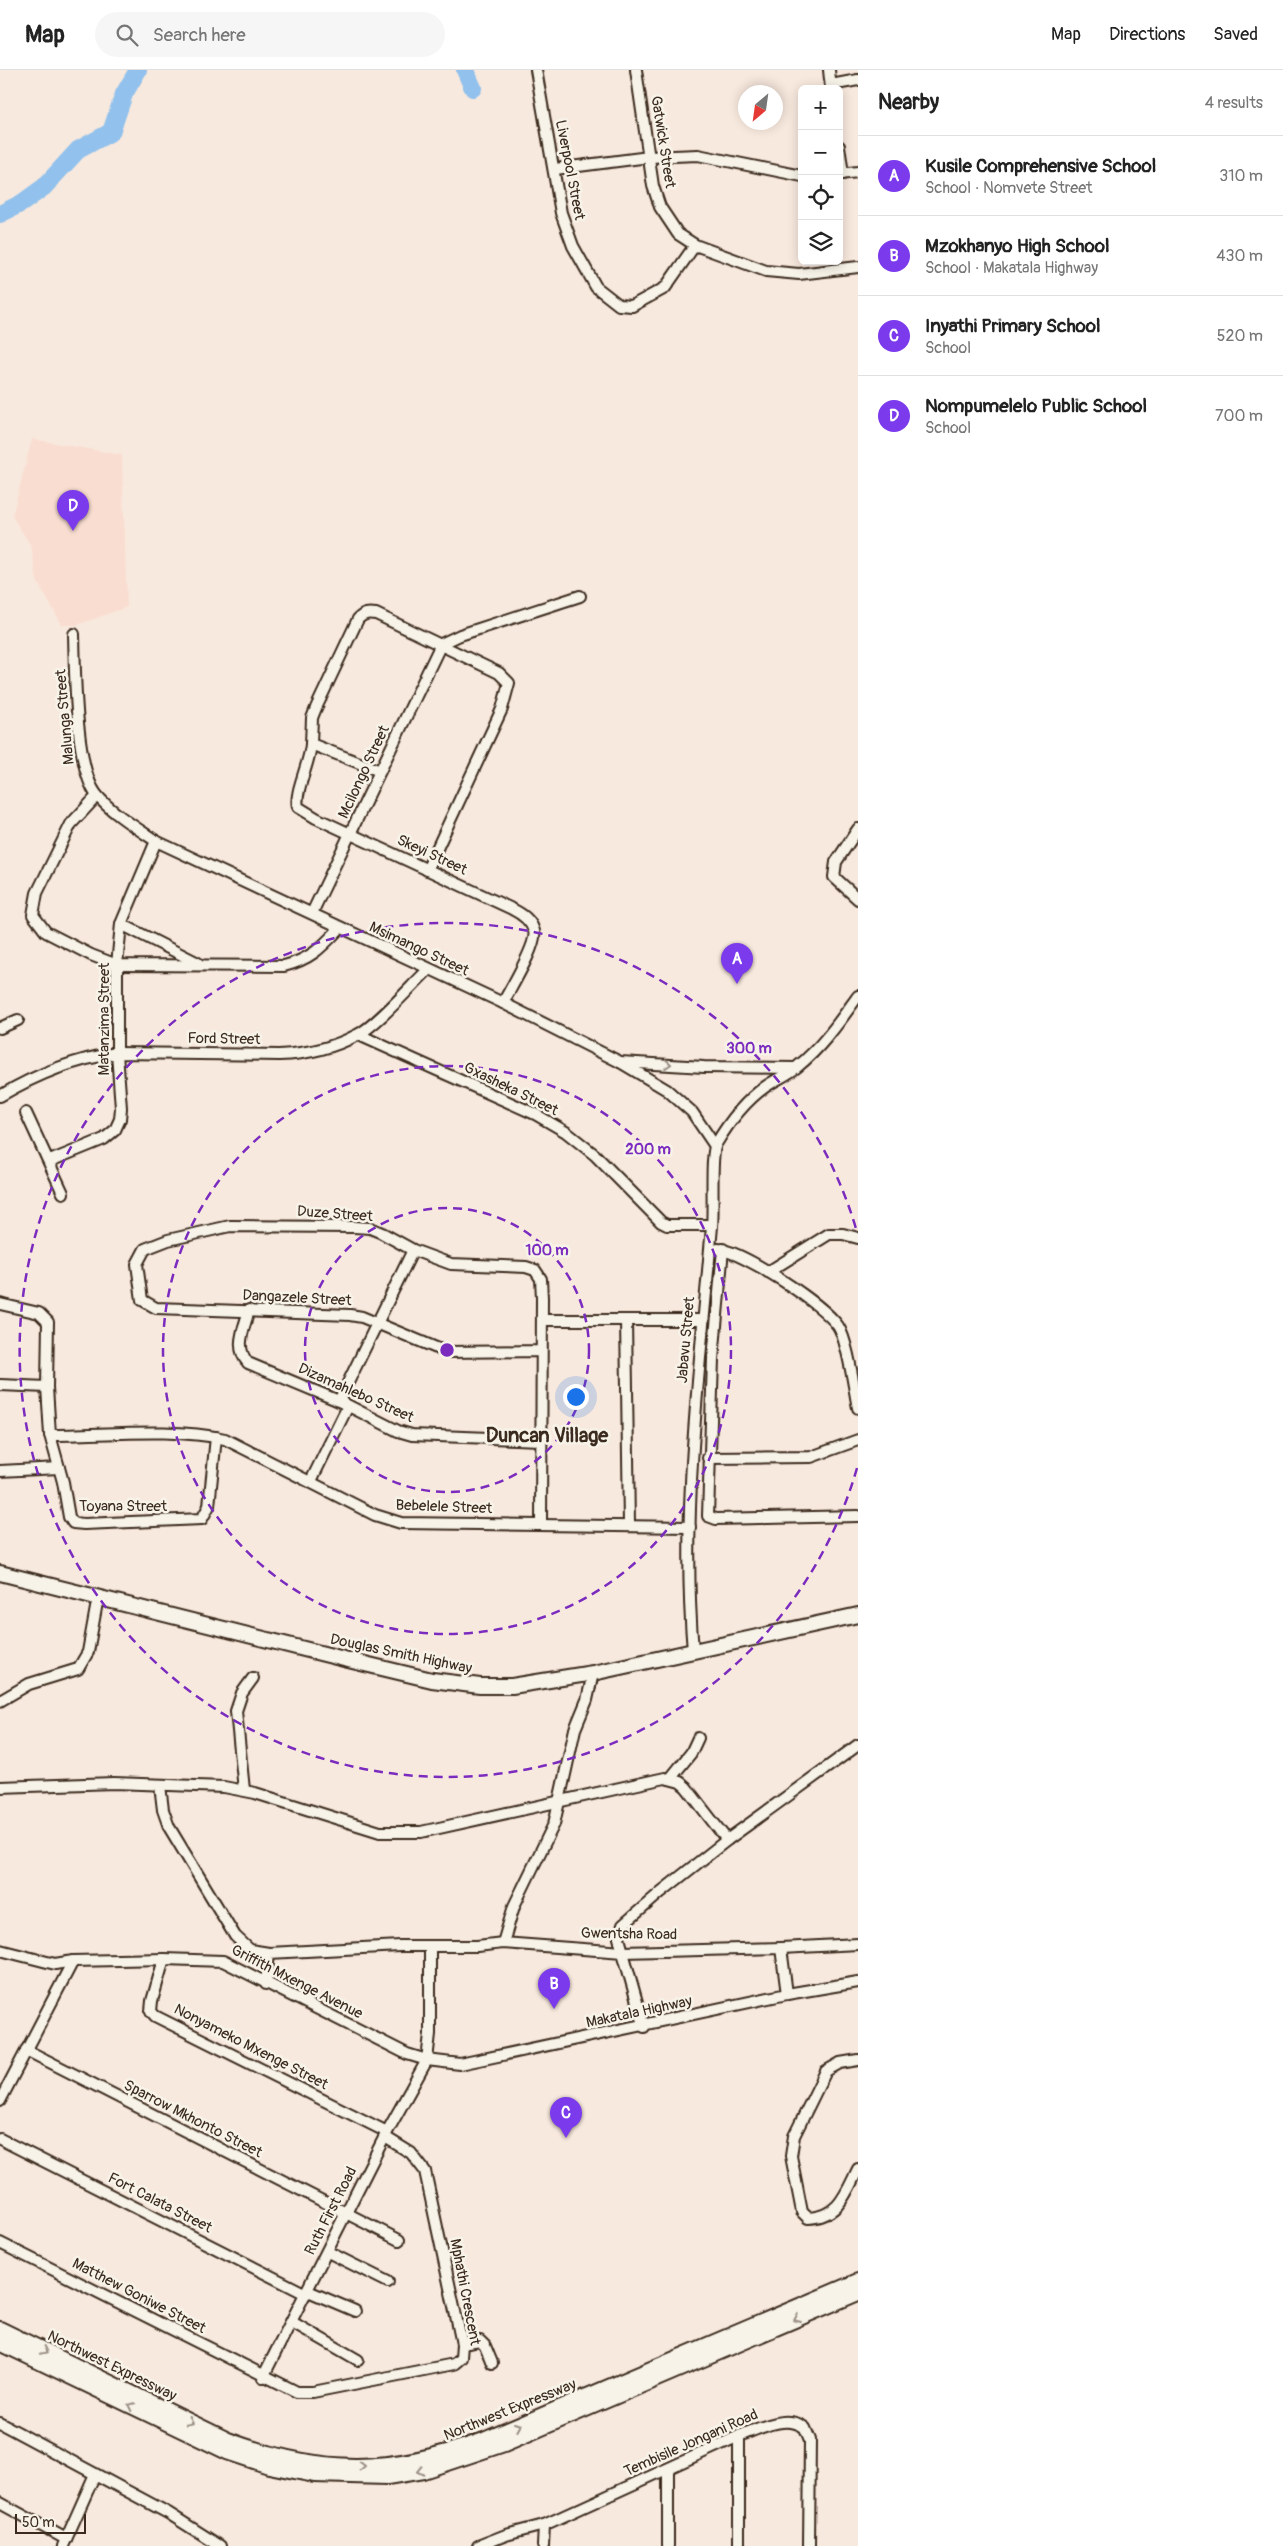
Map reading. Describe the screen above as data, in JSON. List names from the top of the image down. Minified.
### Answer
{"streets":{"main road":["Douglas Smith Highway","Northwest Expressway"],"street":["Gatwick Street","Liverpool Street","Malunga Street","Mcilongo Street","Skeyi Street","Msimango Street","Matanzima Street","Ford Street","Gxasheka Street","Duze Street","Dangazele Street","Jabavu Street","Dizamahlebo Street","Toyana Street","Bebelele Street","Gwentsha Road","Griffith Mxenge Avenue","Makatala Highway","Nonyameko Mxenge Street","Sparrow Mkhonto Street","Fort Calata Street","Ruth First Road","Mphathi Crescent","Matthew Goniwe Street","Tembisile Jongani Road"]},"crossings":[["Gatwick Street","Liverpool Street"],["Malunga Street","Msimango Street"],["Mcilongo Street","Skeyi Street"],["Mcilongo Street","Msimango Street"],["Skeyi Street","Msimango Street"],["Msimango Street","Matanzima Street"],["Msimango Street","Ford Street"],["Msimango Street","Jabavu Street"],["Matanzima Street","Ford Street"],["Ford Street","Gxasheka Street"],["Gxasheka Street","Jabavu Street"],["Duze Street","Dangazele Street"],["Dangazele Street","Dizamahlebo Street"],["Jabavu Street","Bebelele Street"],["Jabavu Street","Douglas Smith Highway"],["Toyana Street","Bebelele Street"],["Griffith Mxenge Avenue","Makatala Highway"],["Griffith Mxenge Avenue","Nonyameko Mxenge Street"],["Griffith Mxenge Avenue","Ruth First Road"],["Makatala Highway","Ruth First Road"],["Nonyameko Mxenge Street","Ruth First Road"],["Nonyameko Mxenge Street","Mphathi Crescent"],["Sparrow Mkhonto Street","Ruth First Road"],["Fort Calata Street","Ruth First Road"],["Ruth First Road","Mphathi Crescent"],["Ruth First Road","Matthew Goniwe Street"],["Mphathi Crescent","Matthew Goniwe Street"]],"districts":["Duncan Village"],"scale_bar":"50 m","north":"bottom left","page":{"header":"Map","search":"Search here","nav":["Map","Directions","Saved"],"heading":["Nearby","4 results"],"map_buttons":["+","−"],"list":[{"mark":"A","name":"Kusile Comprehensive School","note":"School · Nomvete Street","value":"310 m"},{"mark":"B","name":"Mzokhanyo High School","note":"School · Makatala Highway","value":"430 m"},{"mark":"C","name":"Inyathi Primary School","note":"School","value":"520 m"},{"mark":"D","name":"Nompumelelo Public School","note":"School","value":"700 m"}],"pins":["D","A","B","C"],"scale":"50 m"},"rings":["300 m","200 m","100 m"]}
